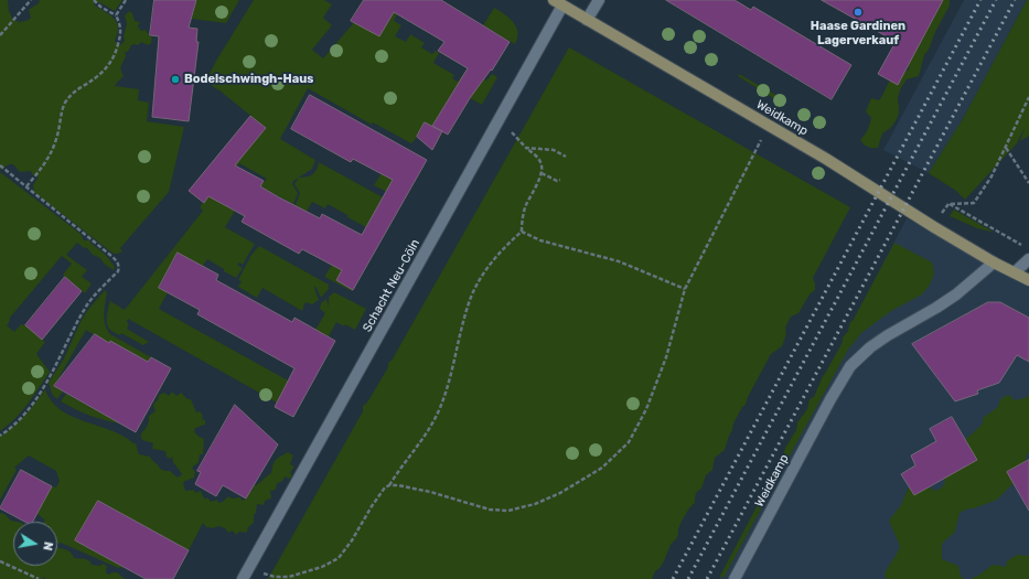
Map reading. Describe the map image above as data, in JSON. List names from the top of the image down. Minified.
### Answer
{"streets":{"street":["Weidkamp","Schacht Neu-Cöln"]},"crossings":[["Weidkamp","Schacht Neu-Cöln"]],"places":["Haase Gardinen Lagerverkauf","Bodelschwingh-Haus"],"north":"right"}
